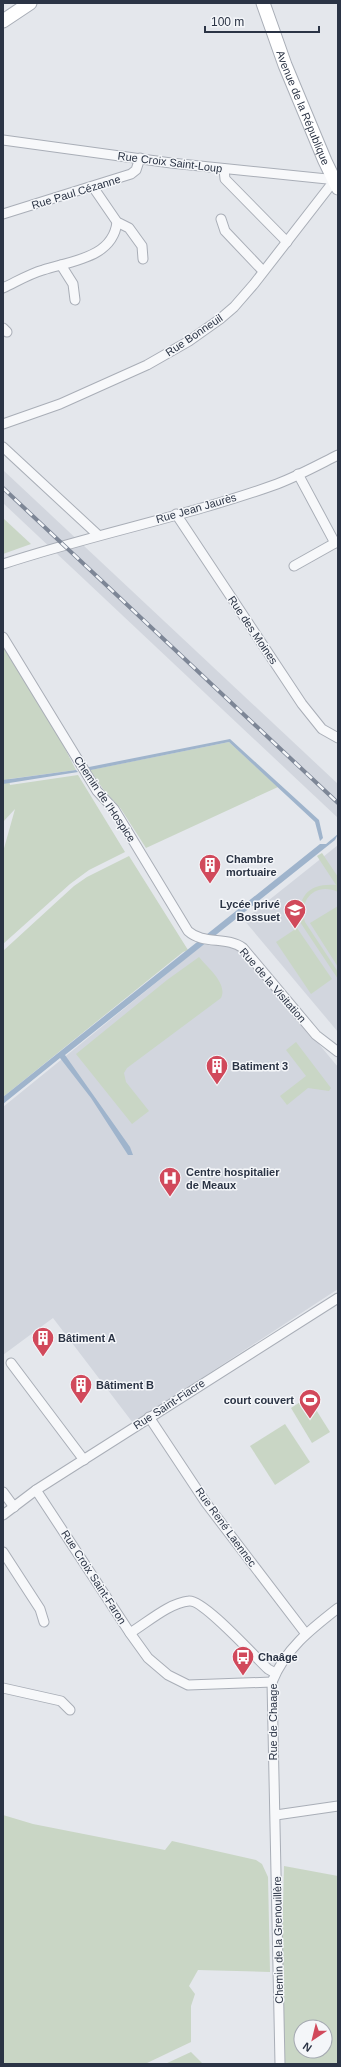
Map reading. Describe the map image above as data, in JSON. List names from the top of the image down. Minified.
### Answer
{"streets":{"street":["Avenue de la République","Rue Croix Saint-Loup","Rue Paul Cézanne","Rue Bonneuil","Rue Jean Jaurès","Rue des Moines","Chemin de l'Hospice","Rue de la Visitation","Rue Saint-Fiacre","Rue René Laennec","Rue Croix Saint-Faron","Rue de Chaage","Chemin de la Grenouillère"]},"crossings":[["Avenue de la République","Rue Croix Saint-Loup"],["Avenue de la République","Rue Bonneuil"],["Rue Croix Saint-Loup","Rue Paul Cézanne"],["Rue Croix Saint-Loup","Rue Bonneuil"],["Rue Jean Jaurès","Rue des Moines"],["Chemin de l'Hospice","Rue de la Visitation"],["Rue Saint-Fiacre","Rue René Laennec"],["Rue Saint-Fiacre","Rue Croix Saint-Faron"],["Rue René Laennec","Rue de Chaage"],["Rue Croix Saint-Faron","Rue de Chaage"],["Rue de Chaage","Chemin de la Grenouillère"]],"places":{"building":["Chambre mortuaire","Batiment 3","Bâtiment A","Bâtiment B"],"school or university":["Lycée privé Bossuet"],"hospital":["Centre hospitalier de Meaux"],"sports":["court couvert"],"bus stop":["Chaâge"]},"scale_bar":"100 m","north":"bottom left"}
